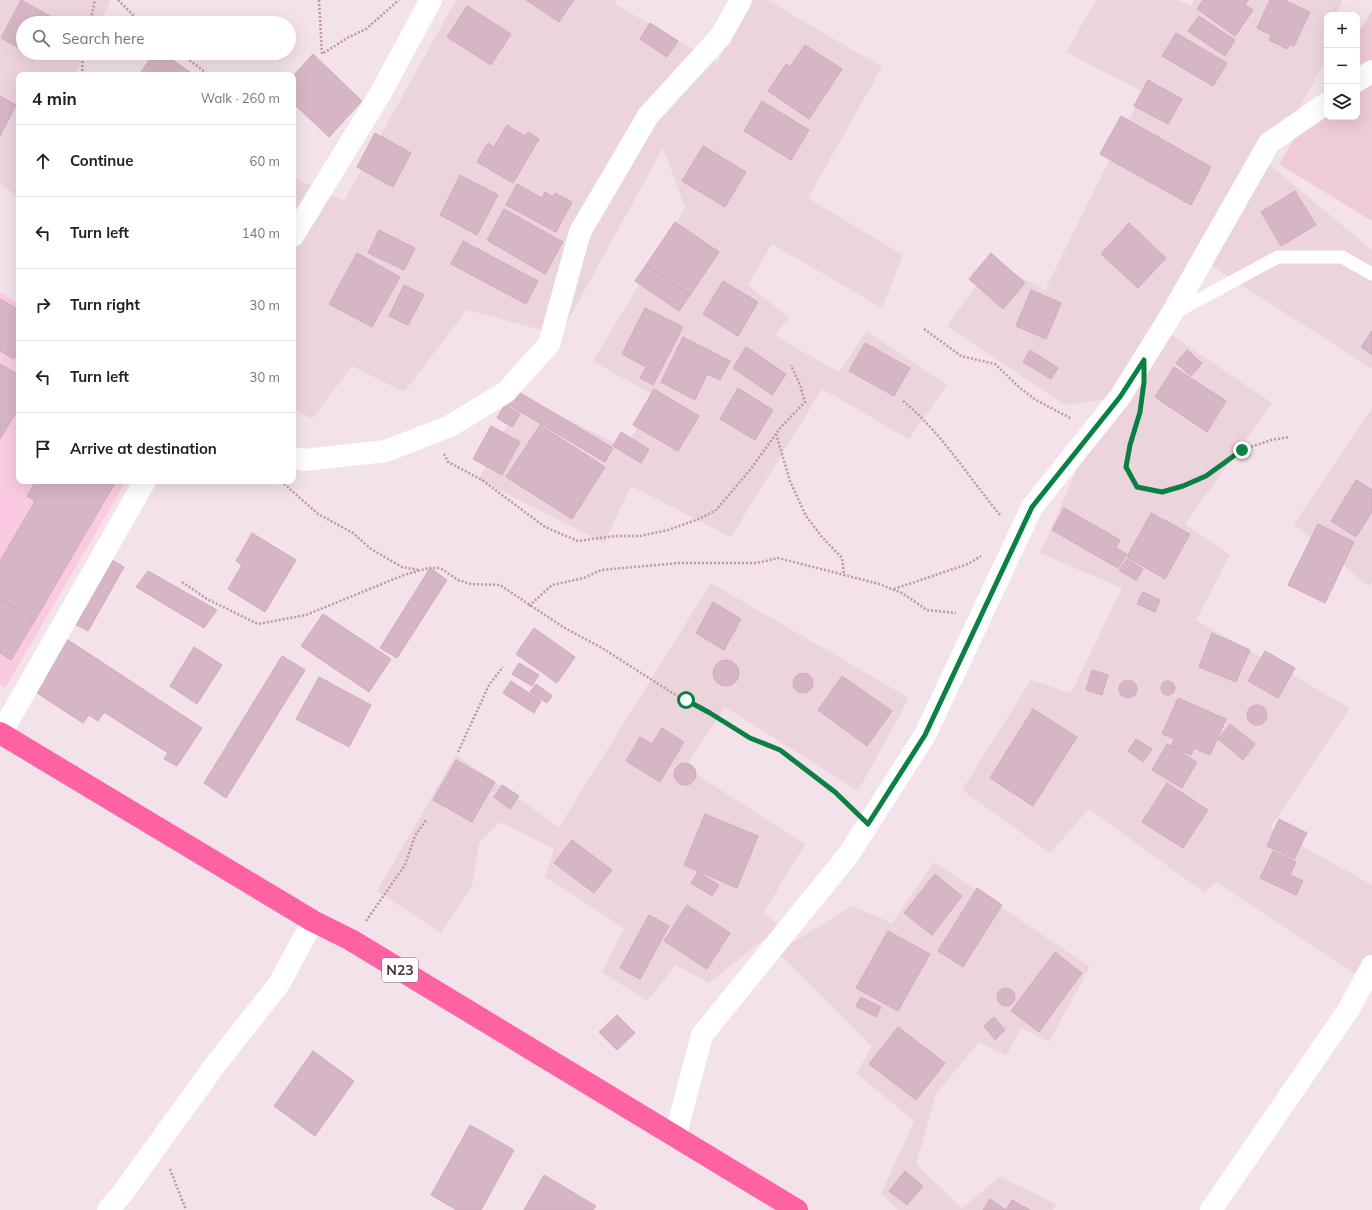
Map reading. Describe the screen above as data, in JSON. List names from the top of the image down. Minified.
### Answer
{"streets":{"highway":["N23"]},"page":{"map_buttons":["+","−"],"search":"Search here","heading":["4 min","Walk · 260 m"],"list":[["Continue","60 m"],["Turn left","140 m"],["Turn right","30 m"],["Turn left","30 m"],"Arrive at destination"]}}
